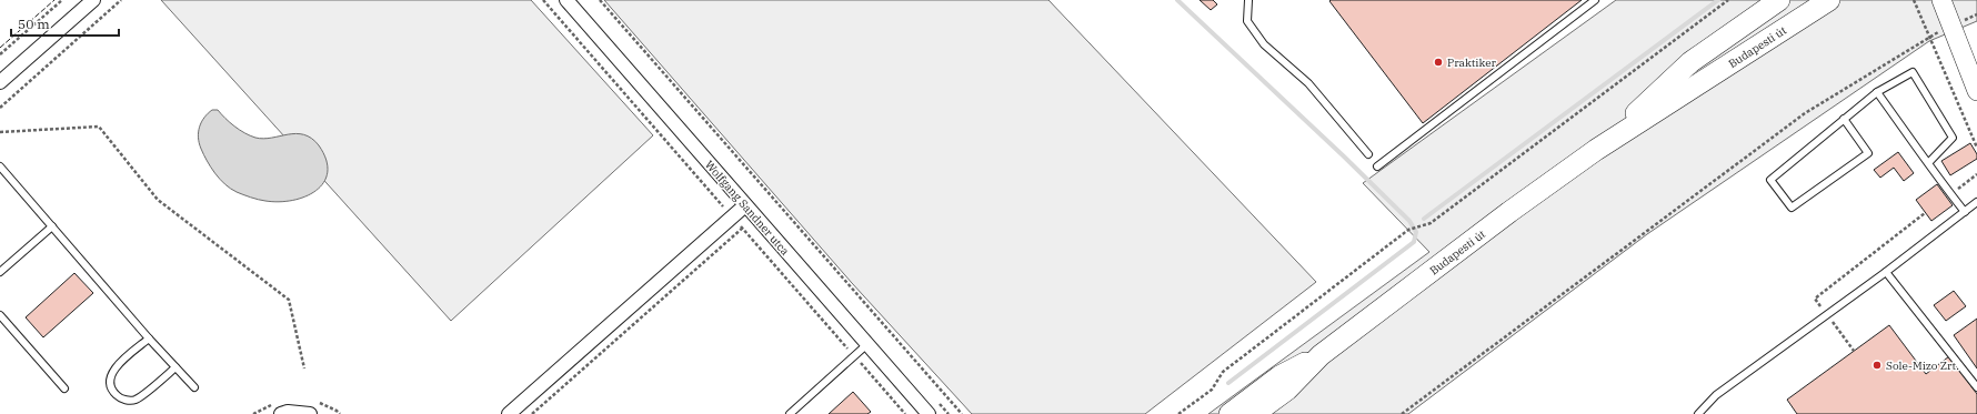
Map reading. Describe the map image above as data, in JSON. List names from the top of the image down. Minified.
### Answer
{"streets":{"main road":["Budapesti út"],"street":["Wolfgang Sandner utca"]},"places":["Praktiker","Sole-Mizo Zrt."],"scale_bar":"50 m"}
